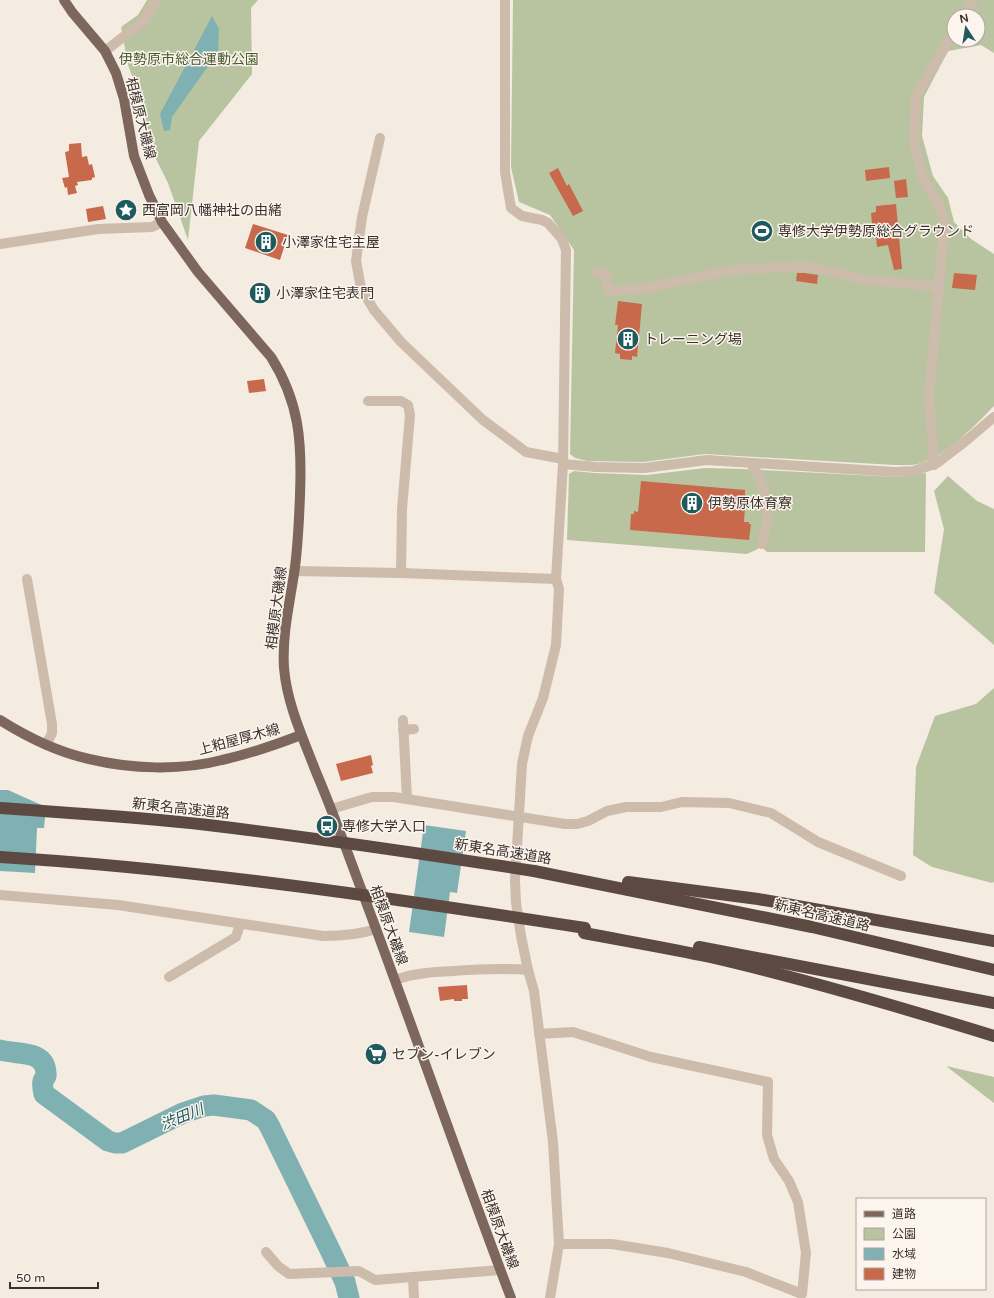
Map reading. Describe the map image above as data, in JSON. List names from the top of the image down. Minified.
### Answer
{"streets":{"highway":["新東名高速道路"],"main road":["相模原大磯線","上粕屋厚木線"]},"crossings":[["相模原大磯線","上粕屋厚木線"]],"water":["渋田川"],"parks":["伊勢原市総合運動公園"],"places":{"place":["西富岡八幡神社の由緒"],"sports":["専修大学伊勢原総合グラウンド"],"building":["小澤家住宅主屋","小澤家住宅表門","トレーニング場","伊勢原体育寮"],"bus stop":["専修大学入口"],"supermarket":["セブン-イレブン"]},"legend":["道路","公園","水域","建物"],"scale_bar":"50 m","north":"top"}
